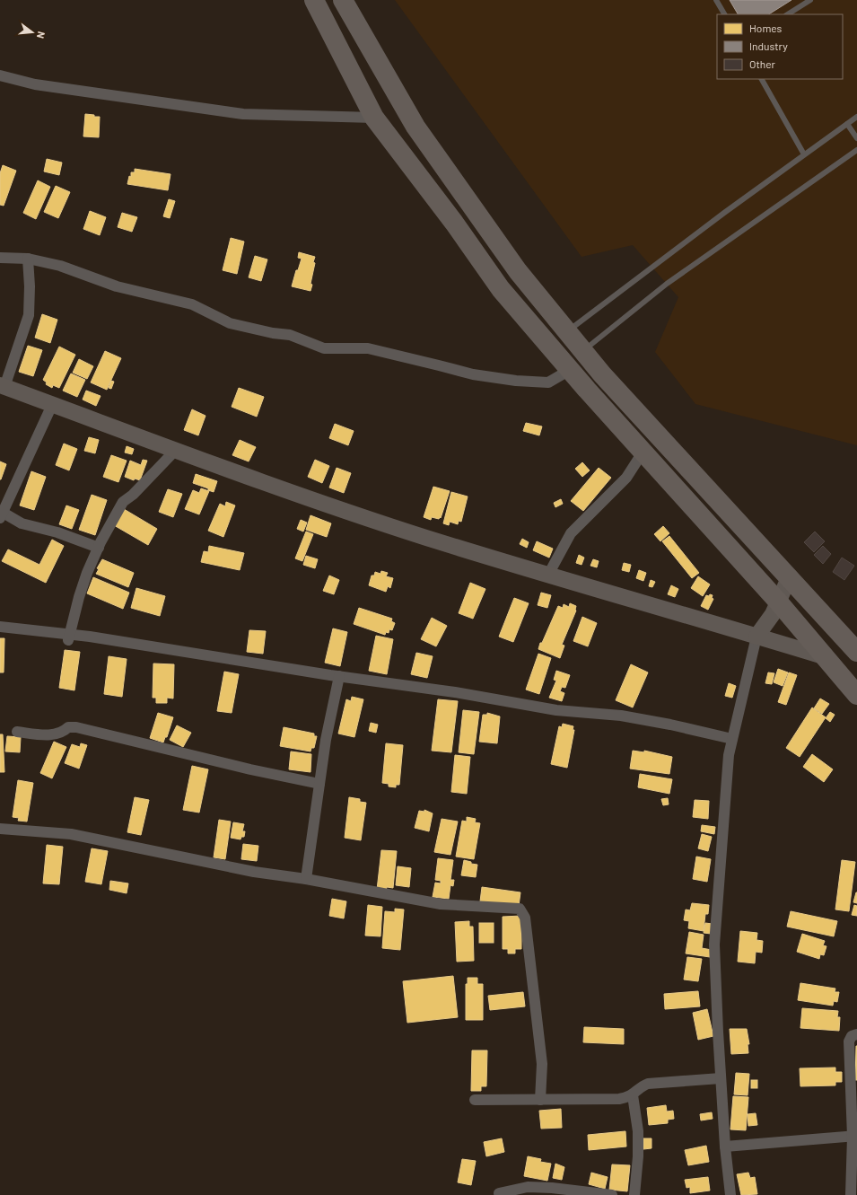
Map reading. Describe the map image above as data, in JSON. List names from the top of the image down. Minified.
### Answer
{"legend":["Homes","Industry","Other"],"north":"right"}
